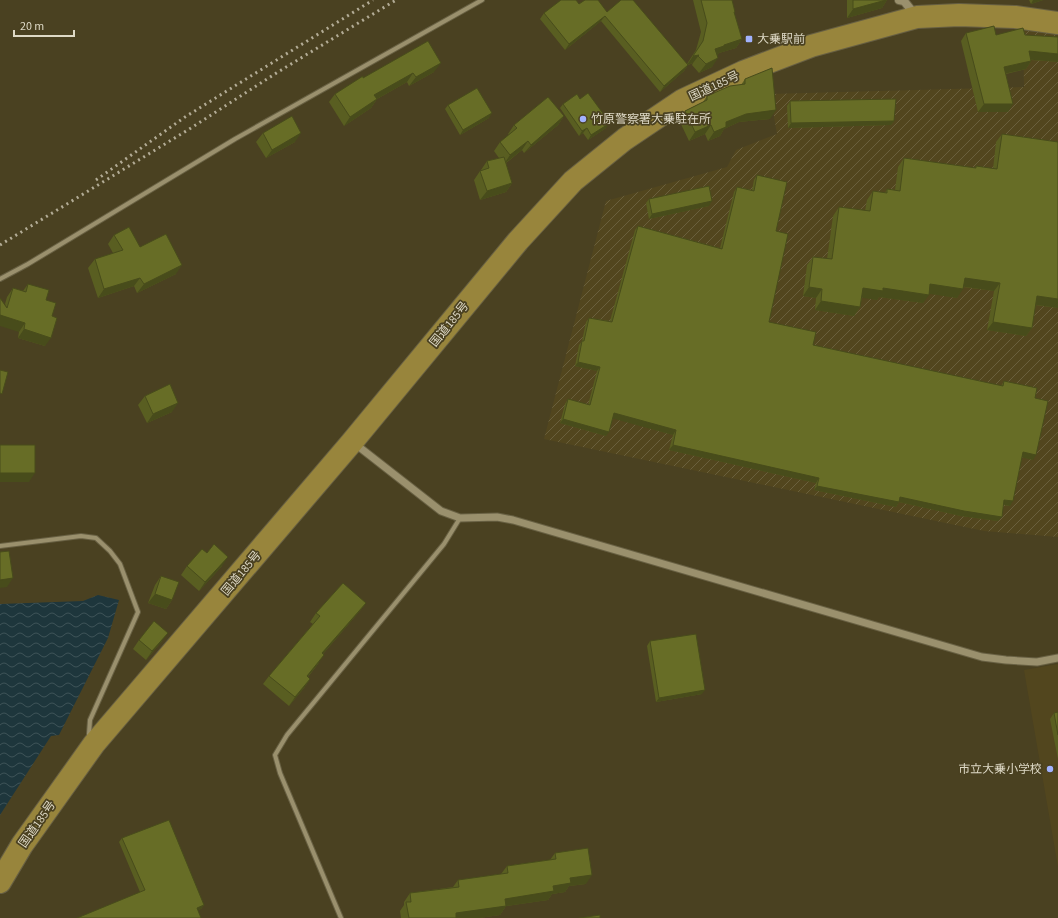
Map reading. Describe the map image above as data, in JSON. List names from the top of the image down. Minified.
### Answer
{"streets":{"highway":["国道185号"]},"places":{"transit":["大乗駅前"],"other":["竹原警察署大乗駐在所","市立大乗小学校"]},"scale_bar":"20 m"}
